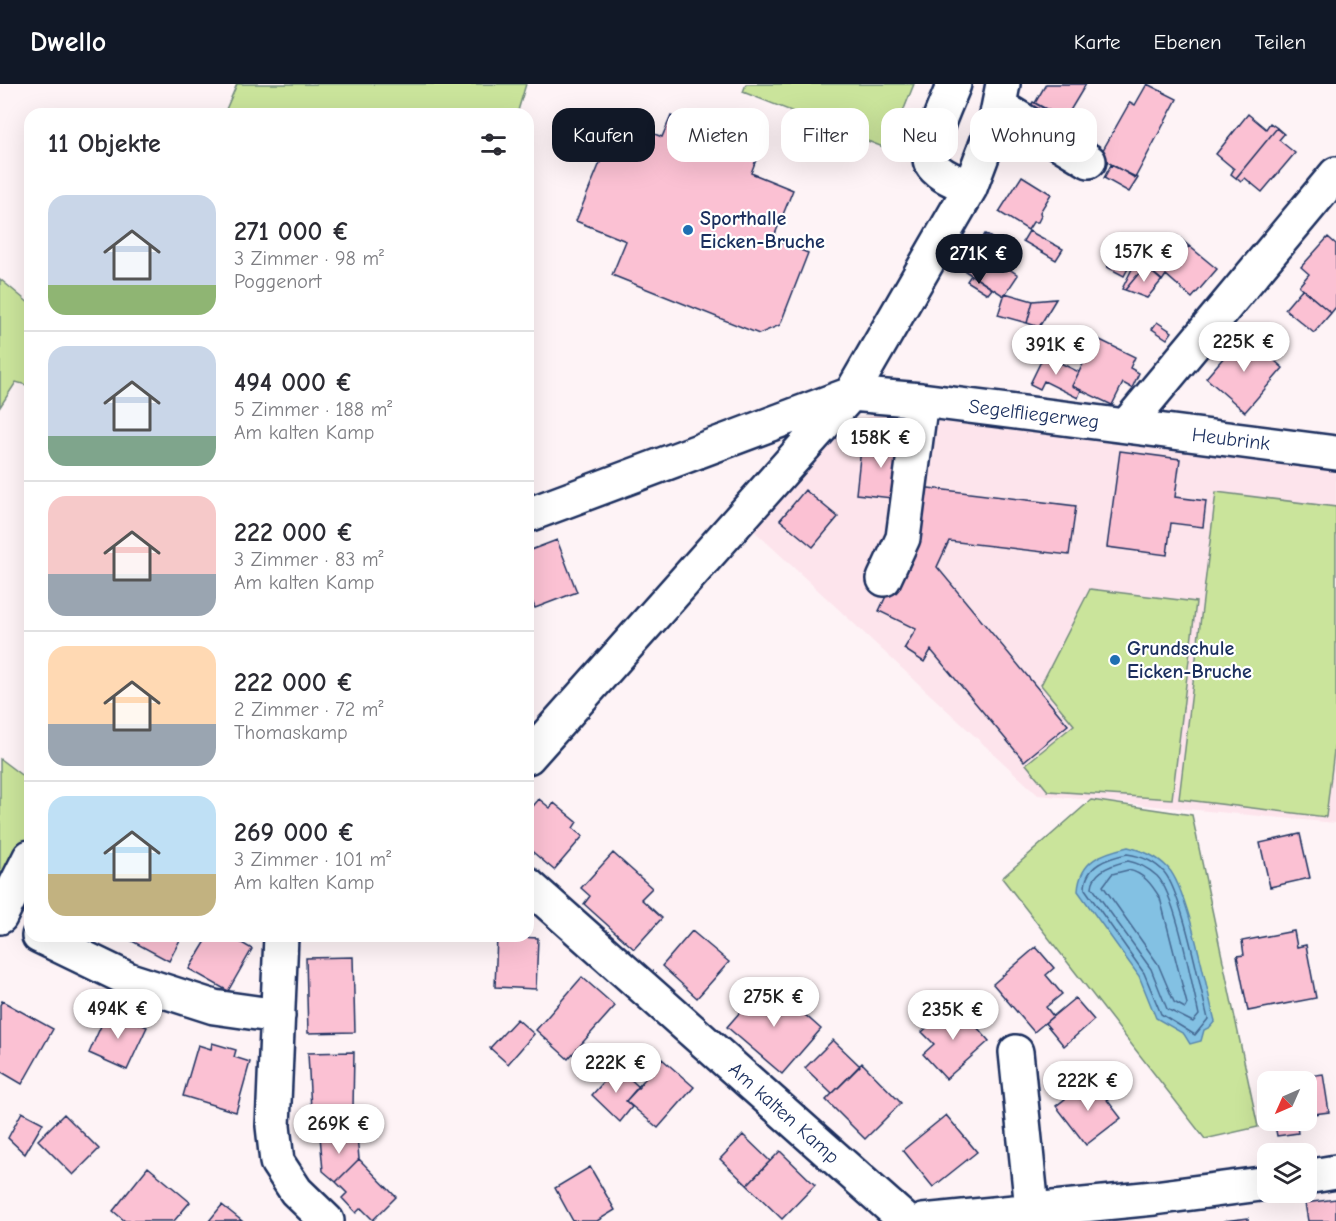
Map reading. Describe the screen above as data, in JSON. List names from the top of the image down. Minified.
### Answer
{"streets":{"street":["Segelfliegerweg","Heubrink","Am kalten Kamp"]},"crossings":[["Segelfliegerweg","Heubrink"]],"places":["Sporthalle Eicken-Bruche","Grundschule Eicken-Bruche"],"north":"bottom left","page":{"header":"Dwello","nav":["Karte","Ebenen","Teilen"],"chip":["Kaufen","Mieten","Filter","Neu","Wohnung"],"heading":"11 Objekte","list":[{"name":"271 000 €","note":"3 Zimmer · 98 m² · Poggenort"},{"name":"494 000 €","note":"5 Zimmer · 188 m² · Am kalten Kamp"},{"name":"222 000 €","note":"3 Zimmer · 83 m² · Am kalten Kamp"},{"name":"222 000 €","note":"2 Zimmer · 72 m² · Thomaskamp"},{"name":"269 000 €","note":"3 Zimmer · 101 m² · Am kalten Kamp"}],"price":["157K €","271K €","225K €","391K €","158K €","275K €","494K €","235K €","222K €","222K €","269K €"]}}
